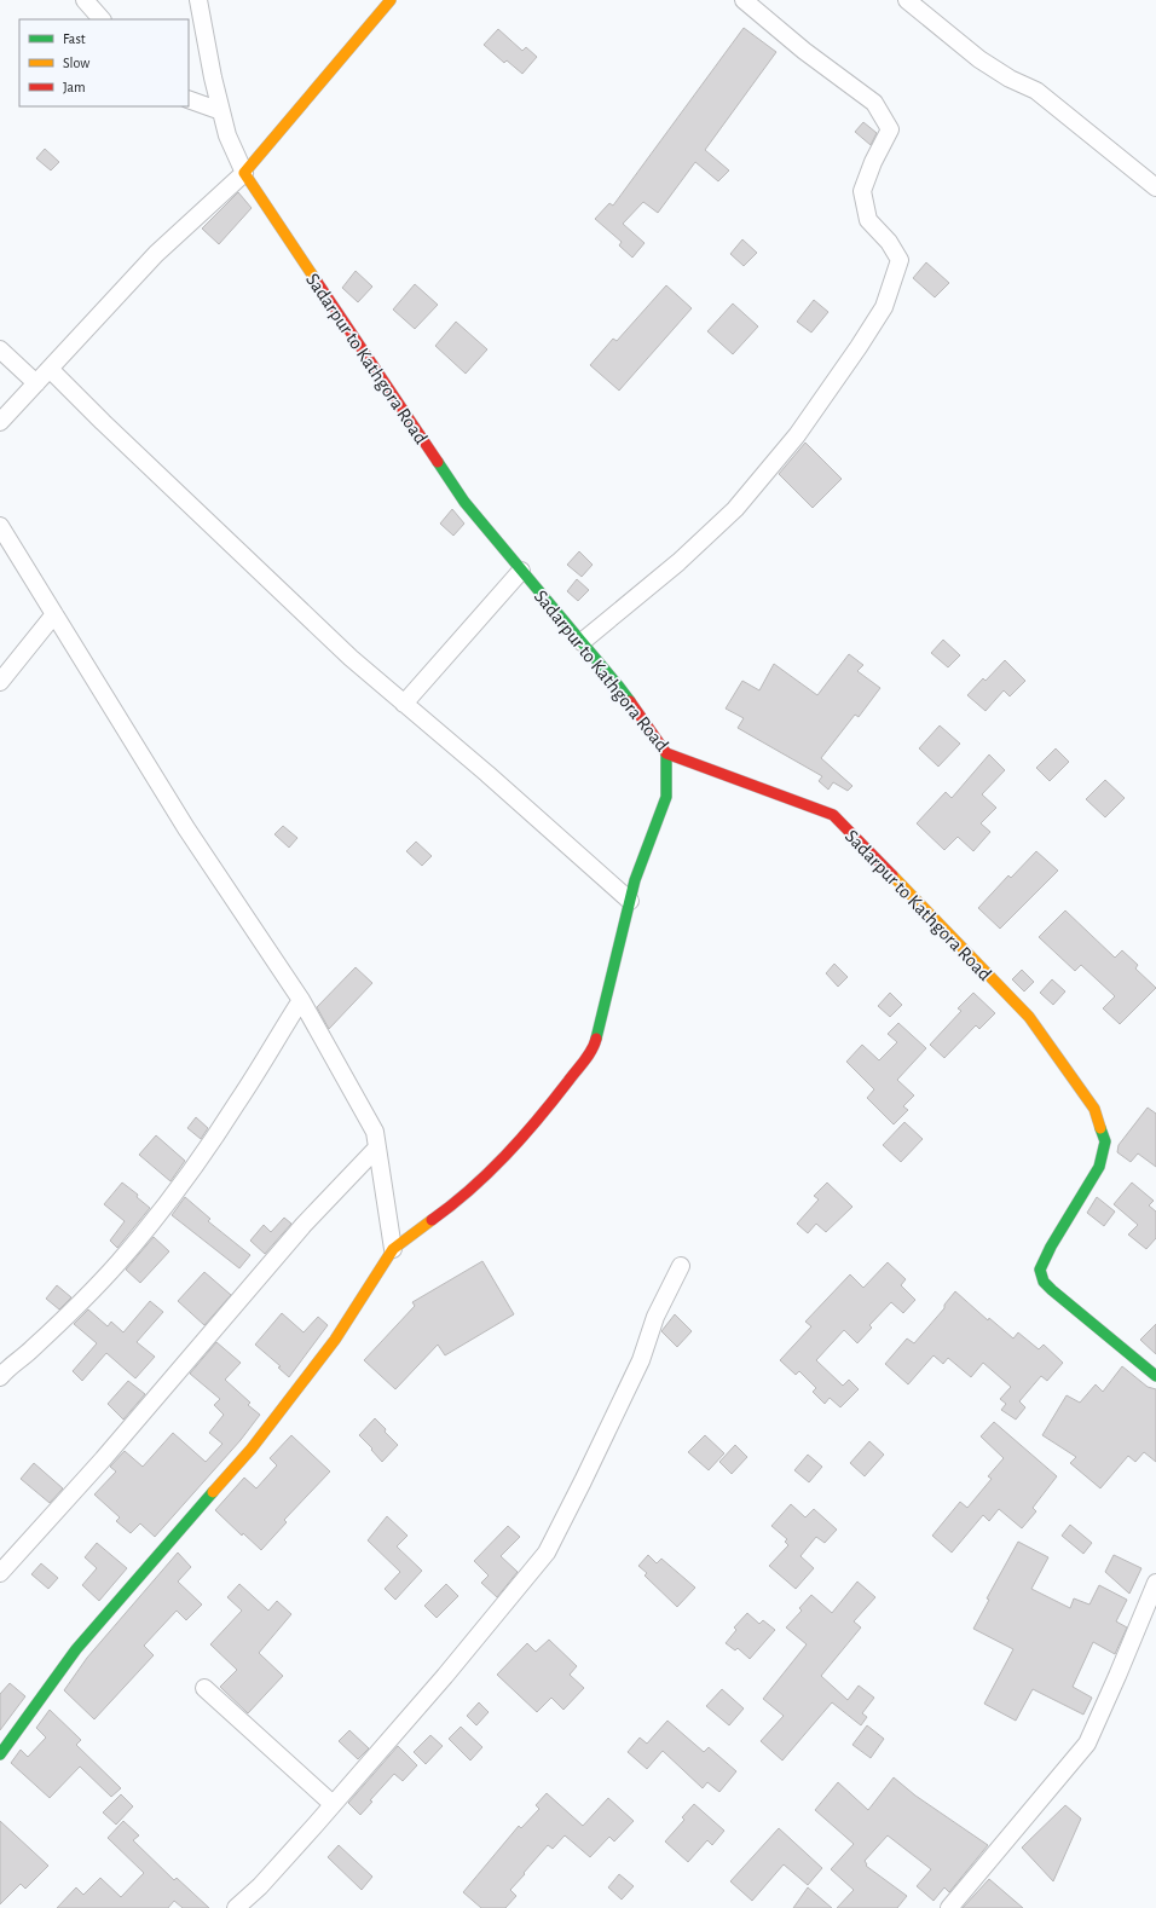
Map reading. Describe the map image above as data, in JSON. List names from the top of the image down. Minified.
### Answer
{"streets":{"street":["Sadarpur to Kathgora Road"]},"legend":["Fast","Slow","Jam"]}
